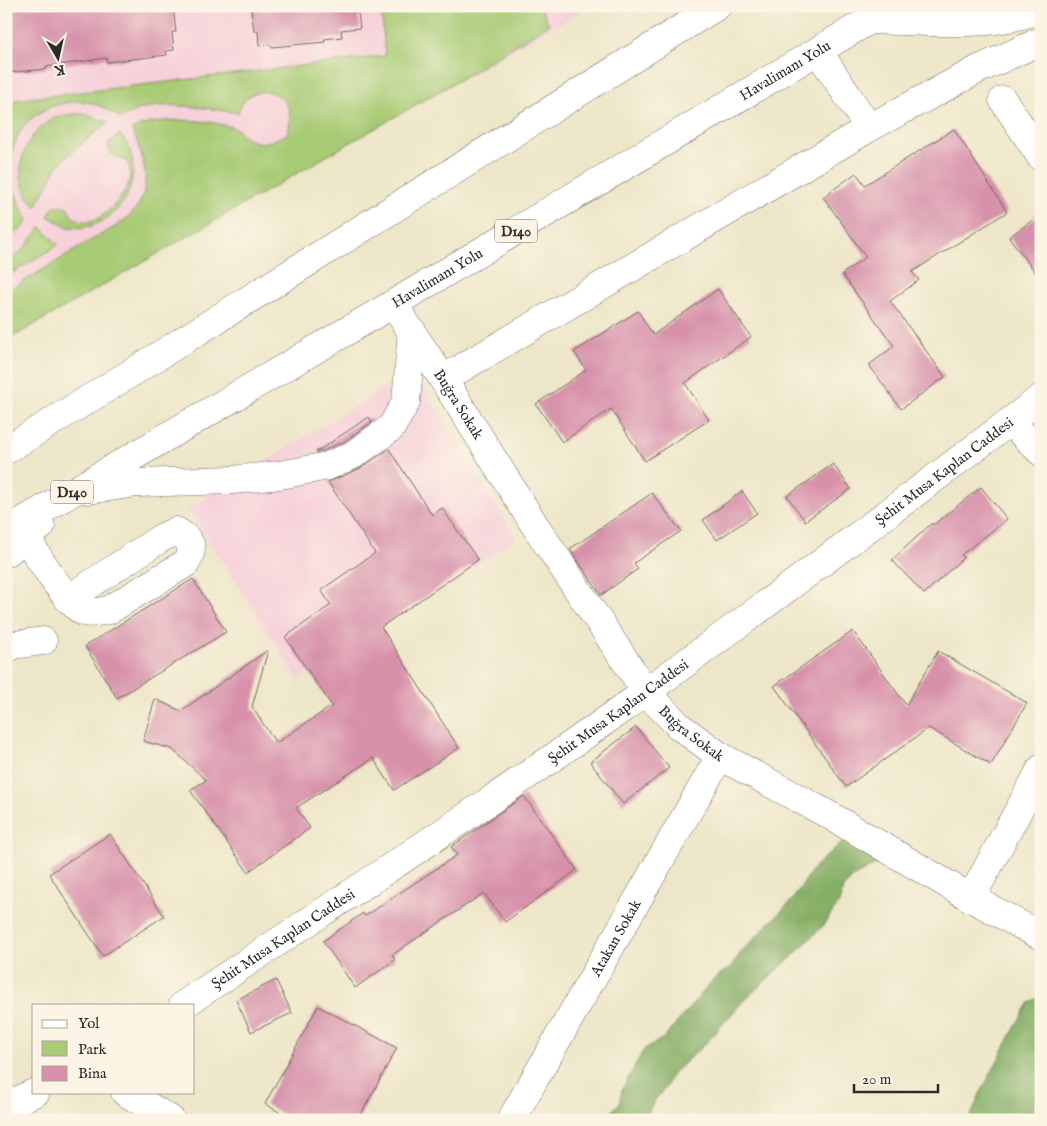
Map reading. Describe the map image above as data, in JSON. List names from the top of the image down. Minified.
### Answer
{"streets":{"main road":["Havalimanı Yolu","D140","Buğra Sokak","Şehit Musa Kaplan Caddesi","Atakan Sokak"]},"crossings":[["Havalimanı Yolu","Buğra Sokak"],["Buğra Sokak","Şehit Musa Kaplan Caddesi"],["Buğra Sokak","Atakan Sokak"]],"legend":["Yol","Park","Bina"],"scale_bar":"20 m","north":"bottom"}
